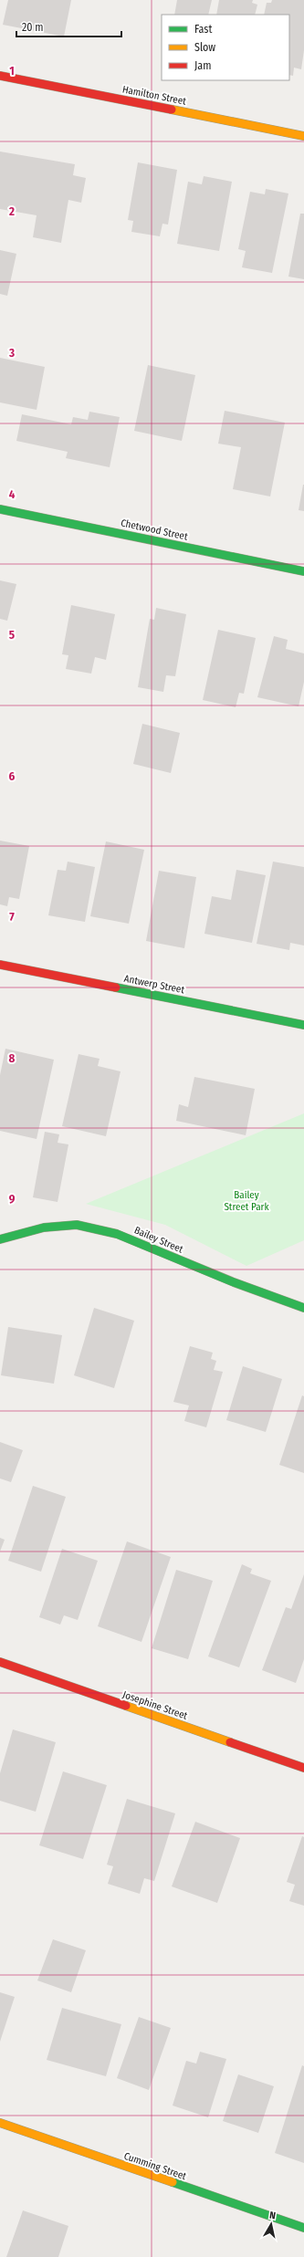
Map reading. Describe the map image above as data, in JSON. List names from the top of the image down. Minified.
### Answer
{"streets":{"street":["Hamilton Street","Chetwood Street","Antwerp Street","Bailey Street","Josephine Street","Cumming Street"]},"parks":["Bailey Street Park"],"legend":["Fast","Slow","Jam"],"scale_bar":"20 m","north":"top","grid":{"rows":["1","2","3","4","5","6","7","8","9"]}}
